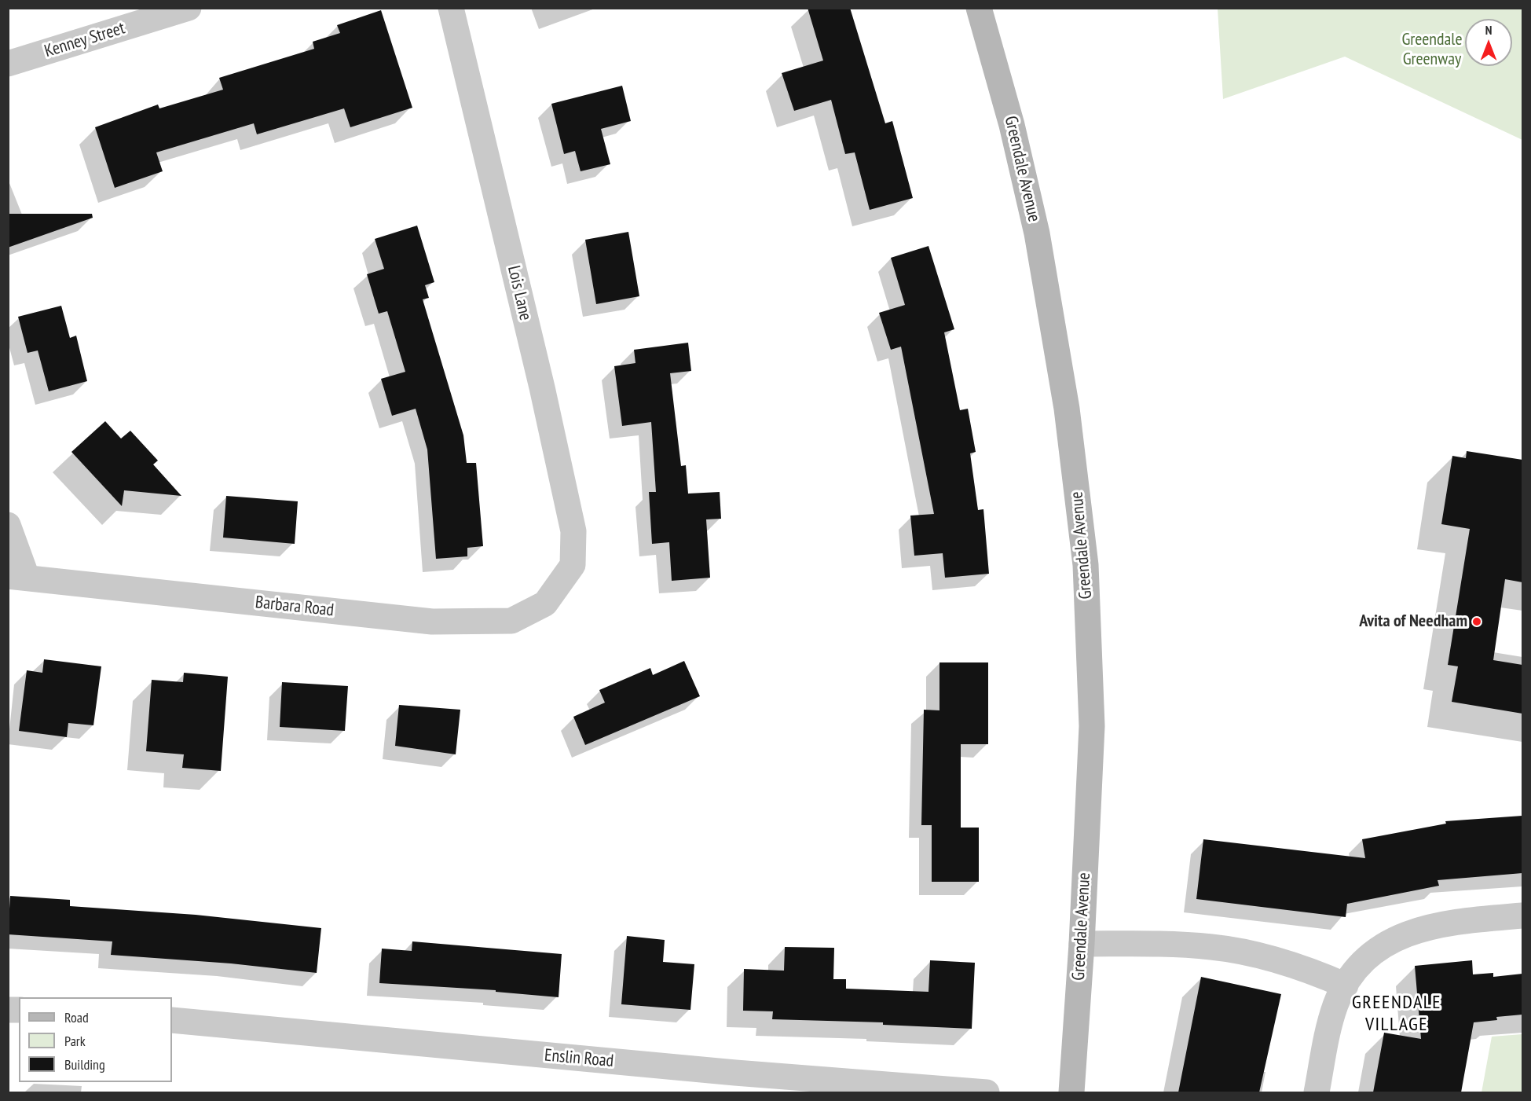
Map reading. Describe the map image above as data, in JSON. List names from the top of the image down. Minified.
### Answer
{"streets":{"main road":["Greendale Avenue"],"street":["Kenney Street","Lois Lane","Barbara Road","Enslin Road"]},"crossings":[["Lois Lane","Barbara Road"]],"districts":["GREENDALE VILLAGE"],"parks":["Greendale Greenway"],"places":["Avita of Needham"],"legend":["Road","Park","Building"],"north":"top"}
